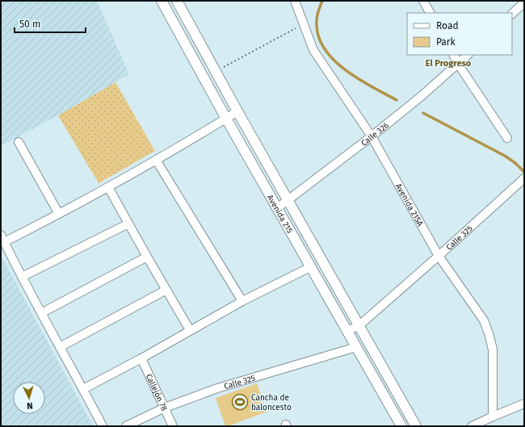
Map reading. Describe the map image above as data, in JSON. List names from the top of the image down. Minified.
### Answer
{"streets":{"street":["Calle 326","Avenida 215A","Avenida 215","Calle 325","Callejón 78"]},"crossings":[["Calle 326","Avenida 215A"],["Calle 326","Avenida 215"],["Avenida 215A","Calle 325"],["Avenida 215","Calle 325"],["Calle 325","Callejón 78"]],"districts":["El Progreso"],"places":{"sports":["Cancha de baloncesto"]},"legend":["Road","Park"],"scale_bar":"50 m","north":"bottom"}
